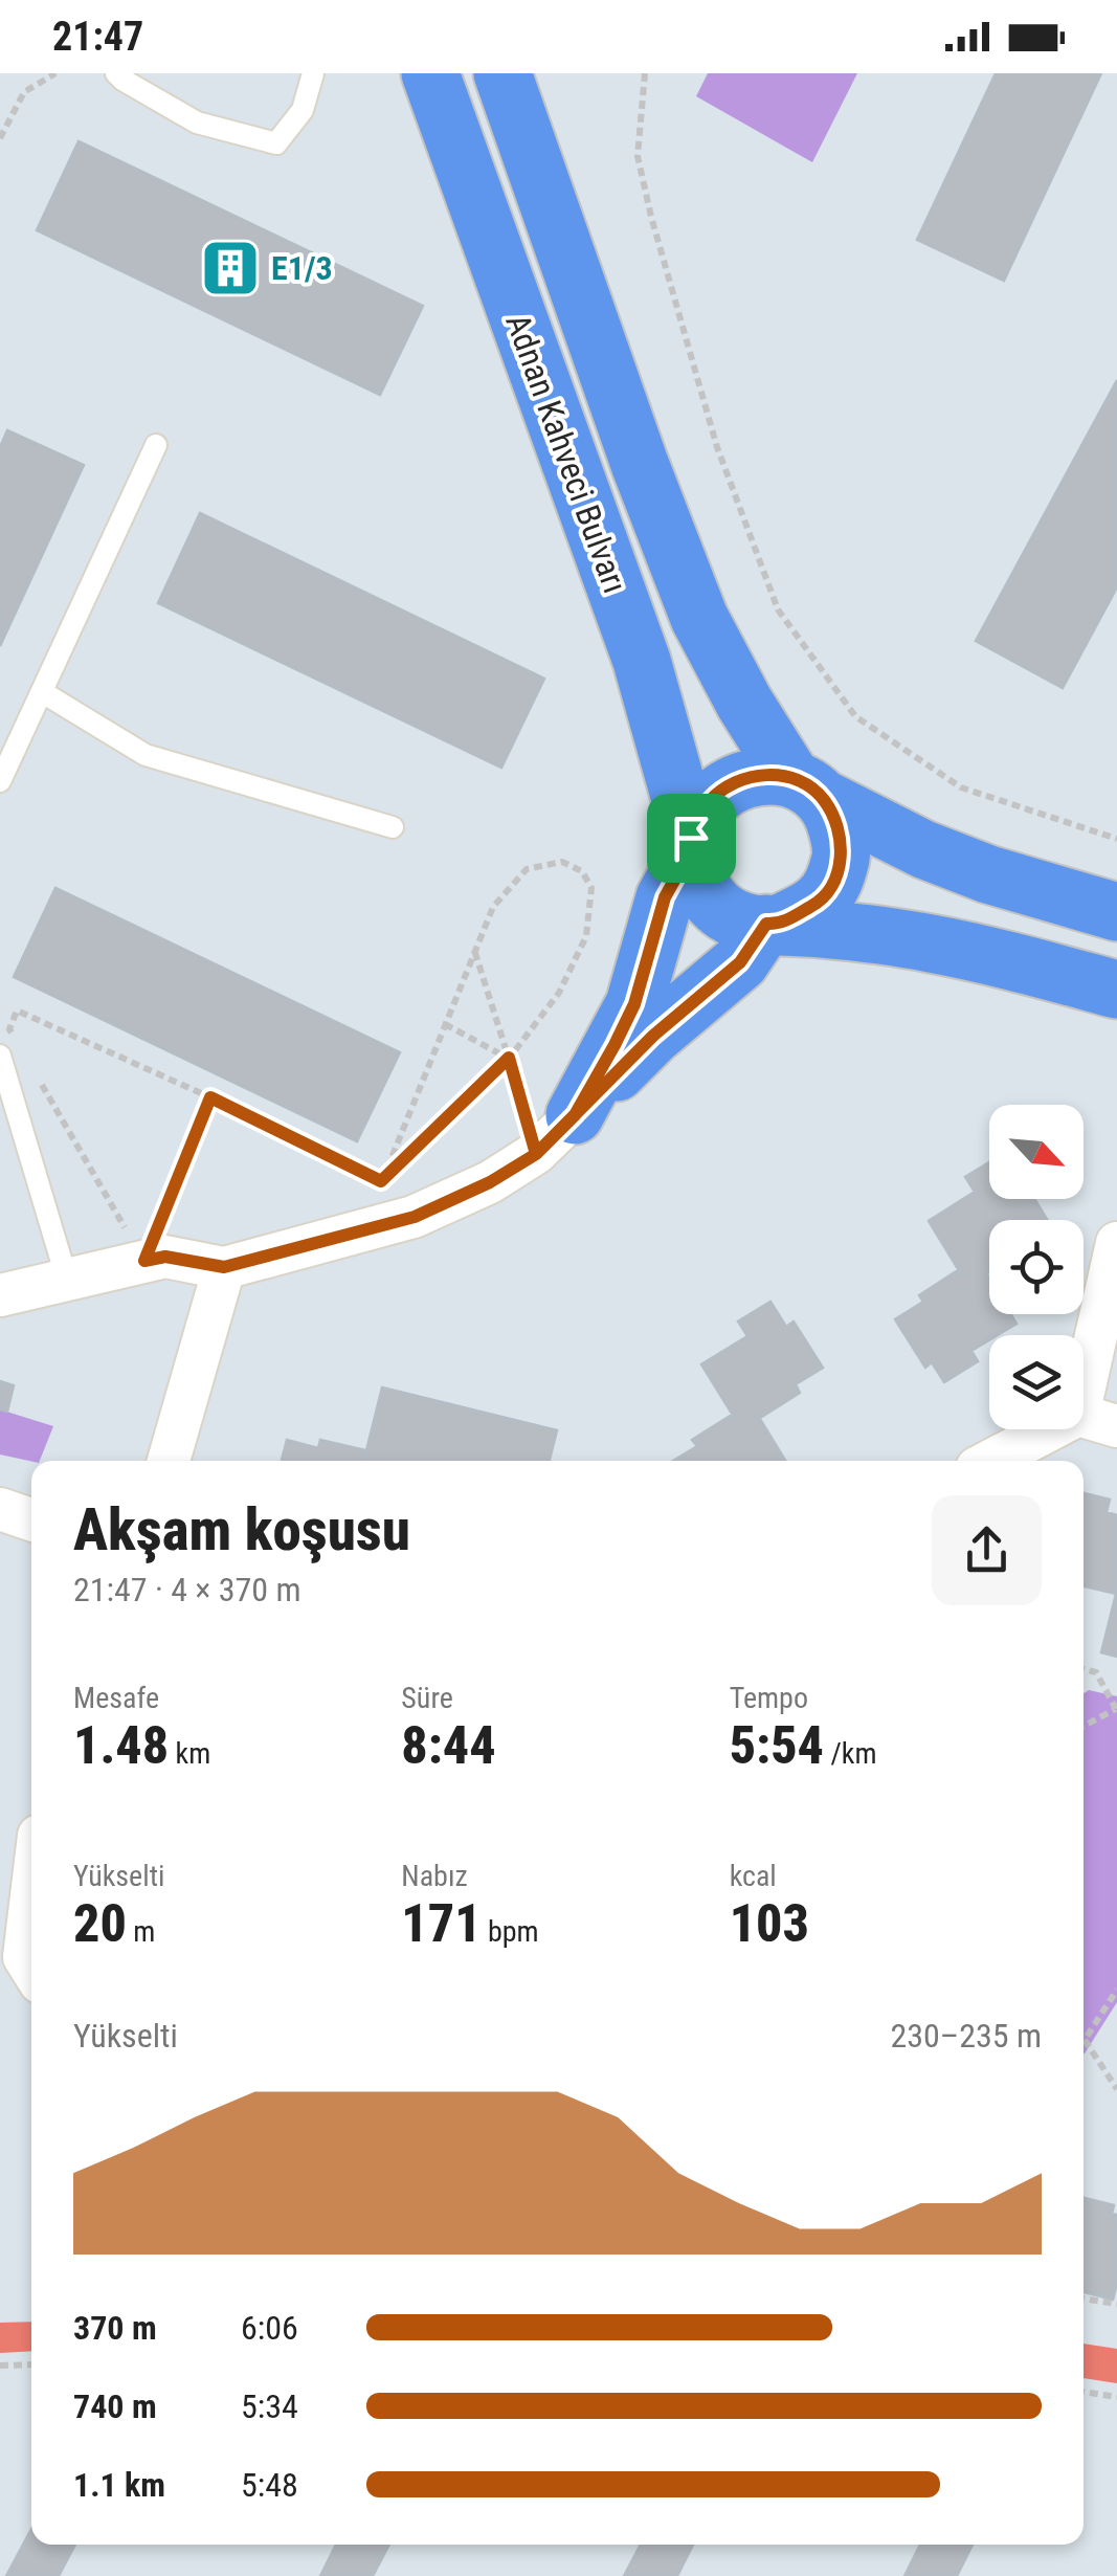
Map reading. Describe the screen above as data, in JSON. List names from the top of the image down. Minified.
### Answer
{"streets":{"main road":["Adnan Kahveci Bulvarı"]},"places":{"building":["E1/3"]},"north":"bottom right","page":{"status":"21:47","heading":["Akşam koşusu","21:47 · 4 × 370 m"],"stats":[["Mesafe","1.48 km"],["Süre","8:44"],["Tempo","5:54 /km"],["Yükselti","20 m"],["Nabız","171 bpm"],["kcal","103"]],"chart":["Yükselti","230–235 m"],"list":[{"name":"370 m","note":"6:06"},{"name":"740 m","note":"5:34"},{"name":"1.1 km","note":"5:48"}]}}
